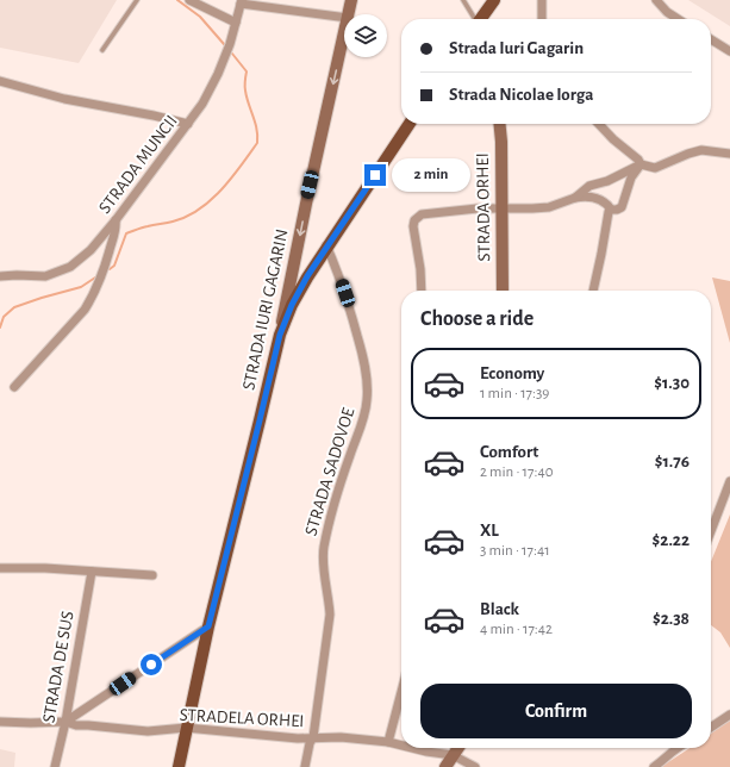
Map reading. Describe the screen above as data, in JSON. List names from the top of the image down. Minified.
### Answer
{"streets":{"main road":["STRADA IURI GAGARIN"],"street":["STRADA MUNCII","STRADA ORHEI","STRADA SADOVOE","STRADA DE SUS","STRADELA ORHEI"]},"crossings":[["STRADA IURI GAGARIN","STRADELA ORHEI"],["STRADA SADOVOE","STRADELA ORHEI"],["STRADA DE SUS","STRADELA ORHEI"]],"one_way":["STRADA IURI GAGARIN"],"page":{"banner":["Strada Iuri Gagarin","Strada Nicolae Iorga"],"bubble":"2 min","heading":"Choose a ride","list":[{"name":"Economy","note":"1 min · 17:39","value":"$1.30"},{"name":"Comfort","note":"2 min · 17:40","value":"$1.76"},{"name":"XL","note":"3 min · 17:41","value":"$2.22"},{"name":"Black","note":"4 min · 17:42","value":"$2.38"}],"buttons":"Confirm"}}
